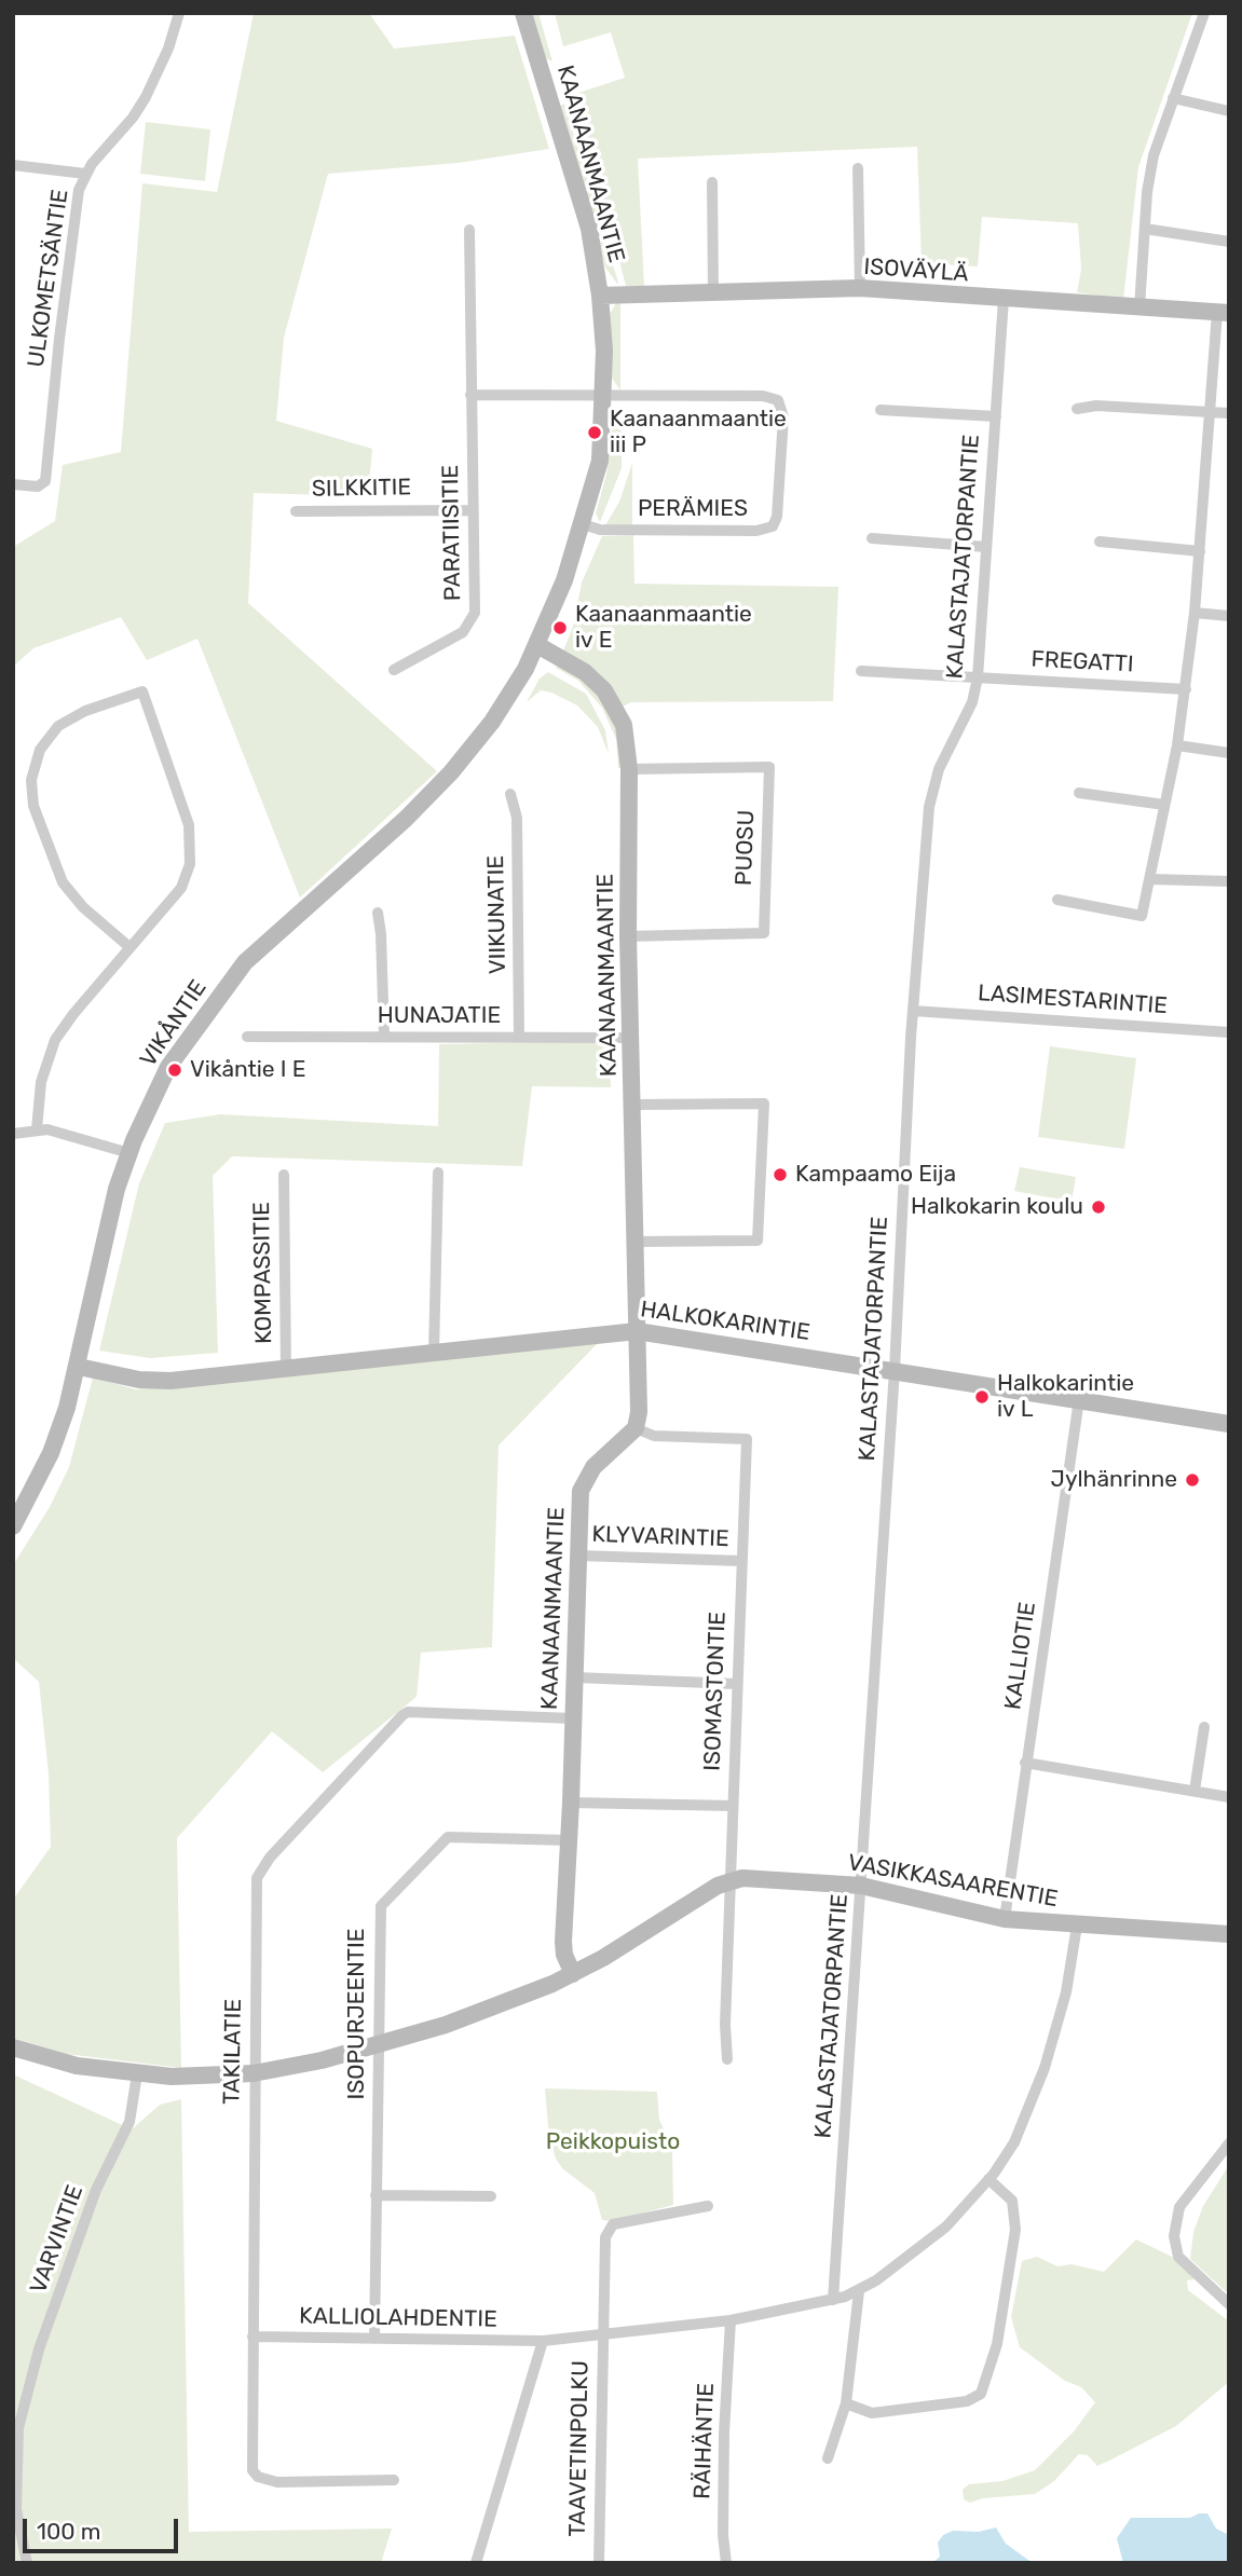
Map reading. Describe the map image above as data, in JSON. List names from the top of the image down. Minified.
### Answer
{"streets":{"street":["KAANAANMAANTIE","ISOVÄYLÄ","ULKOMETSÄNTIE","SILKKITIE","PERÄMIES","PARATIISITIE","KALASTAJATORPANTIE","FREGATTI","PUOSU","VIIKUNATIE","LASIMESTARINTIE","HUNAJATIE","VIKÅNTIE","KOMPASSITIE","HALKOKARINTIE","KLYVARINTIE","KALLIOTIE","ISOMASTONTIE","VASIKKASAARENTIE","ISOPURJEENTIE","TAKILATIE","VARVINTIE","KALLIOLAHDENTIE","RÄIHÄNTIE","TAAVETINPOLKU"]},"crossings":[["KAANAANMAANTIE","ISOVÄYLÄ"],["KAANAANMAANTIE","PERÄMIES"],["KAANAANMAANTIE","PUOSU"],["KAANAANMAANTIE","HUNAJATIE"],["KAANAANMAANTIE","VIKÅNTIE"],["KAANAANMAANTIE","HALKOKARINTIE"],["KAANAANMAANTIE","KLYVARINTIE"],["KAANAANMAANTIE","ISOMASTONTIE"],["KAANAANMAANTIE","VASIKKASAARENTIE"],["KAANAANMAANTIE","ISOPURJEENTIE"],["KAANAANMAANTIE","TAKILATIE"],["ISOVÄYLÄ","KALASTAJATORPANTIE"],["SILKKITIE","PARATIISITIE"],["KALASTAJATORPANTIE","FREGATTI"],["KALASTAJATORPANTIE","LASIMESTARINTIE"],["KALASTAJATORPANTIE","HALKOKARINTIE"],["KALASTAJATORPANTIE","VASIKKASAARENTIE"],["KALASTAJATORPANTIE","KALLIOLAHDENTIE"],["VIIKUNATIE","HUNAJATIE"],["VIKÅNTIE","HALKOKARINTIE"],["KOMPASSITIE","HALKOKARINTIE"],["HALKOKARINTIE","KALLIOTIE"],["KLYVARINTIE","ISOMASTONTIE"],["KALLIOTIE","VASIKKASAARENTIE"],["ISOMASTONTIE","VASIKKASAARENTIE"],["VASIKKASAARENTIE","ISOPURJEENTIE"],["VASIKKASAARENTIE","TAKILATIE"],["VASIKKASAARENTIE","VARVINTIE"],["VASIKKASAARENTIE","KALLIOLAHDENTIE"],["ISOPURJEENTIE","KALLIOLAHDENTIE"],["TAKILATIE","KALLIOLAHDENTIE"],["KALLIOLAHDENTIE","RÄIHÄNTIE"],["KALLIOLAHDENTIE","TAAVETINPOLKU"]],"parks":["Peikkopuisto"],"places":["Kaanaanmaantie iii P","Kaanaanmaantie iv E","Vikåntie I E","Kampaamo Eija","Halkokarin koulu","Halkokarintie iv L","Jylhänrinne"],"scale_bar":"100 m"}
